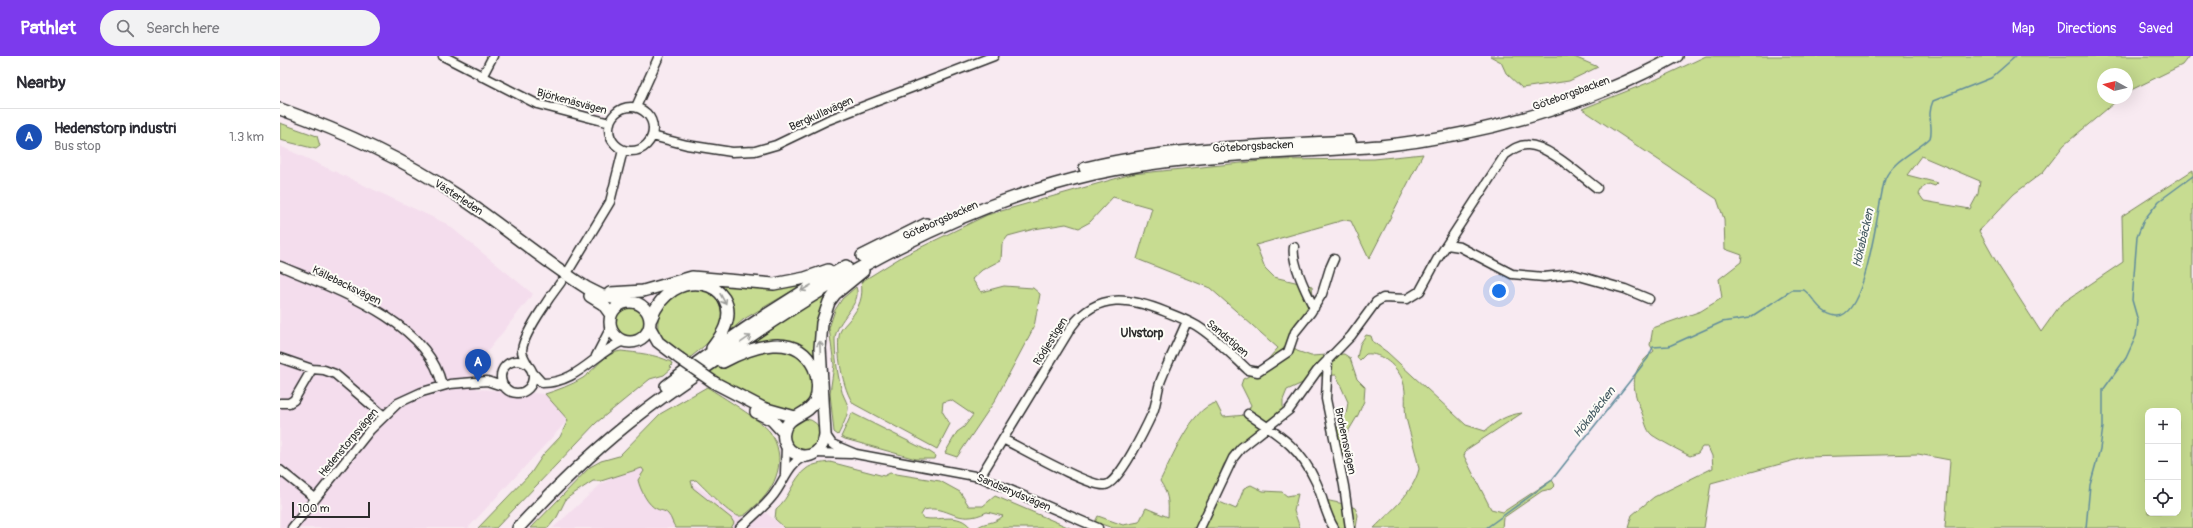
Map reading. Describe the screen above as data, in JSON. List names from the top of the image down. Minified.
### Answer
{"streets":{"highway":["Göteborgsbacken","Västerleden"],"street":["Björkenäsvägen","Bergkullavägen","Källebacksvägen","Sandstigen","Rödjestigen","Brohemsvägen","Hedenstorpsvägen","Sandserydsvägen"]},"crossings":[["Björkenäsvägen","Bergkullavägen"],["Källebacksvägen","Hedenstorpsvägen"],["Sandstigen","Rödjestigen"],["Rödjestigen","Sandserydsvägen"]],"districts":["Ulvstorp"],"water":["Hökabäcken"],"scale_bar":"100 m","north":"left","page":{"header":"Pathlet","search":"Search here","nav":["Map","Directions","Saved"],"heading":"Nearby","list":[{"mark":"A","name":"Hedenstorp industri","note":"Bus stop","value":"1.3 km"}],"pins":"A","map_buttons":["+","−"],"scale":"100 m"}}
